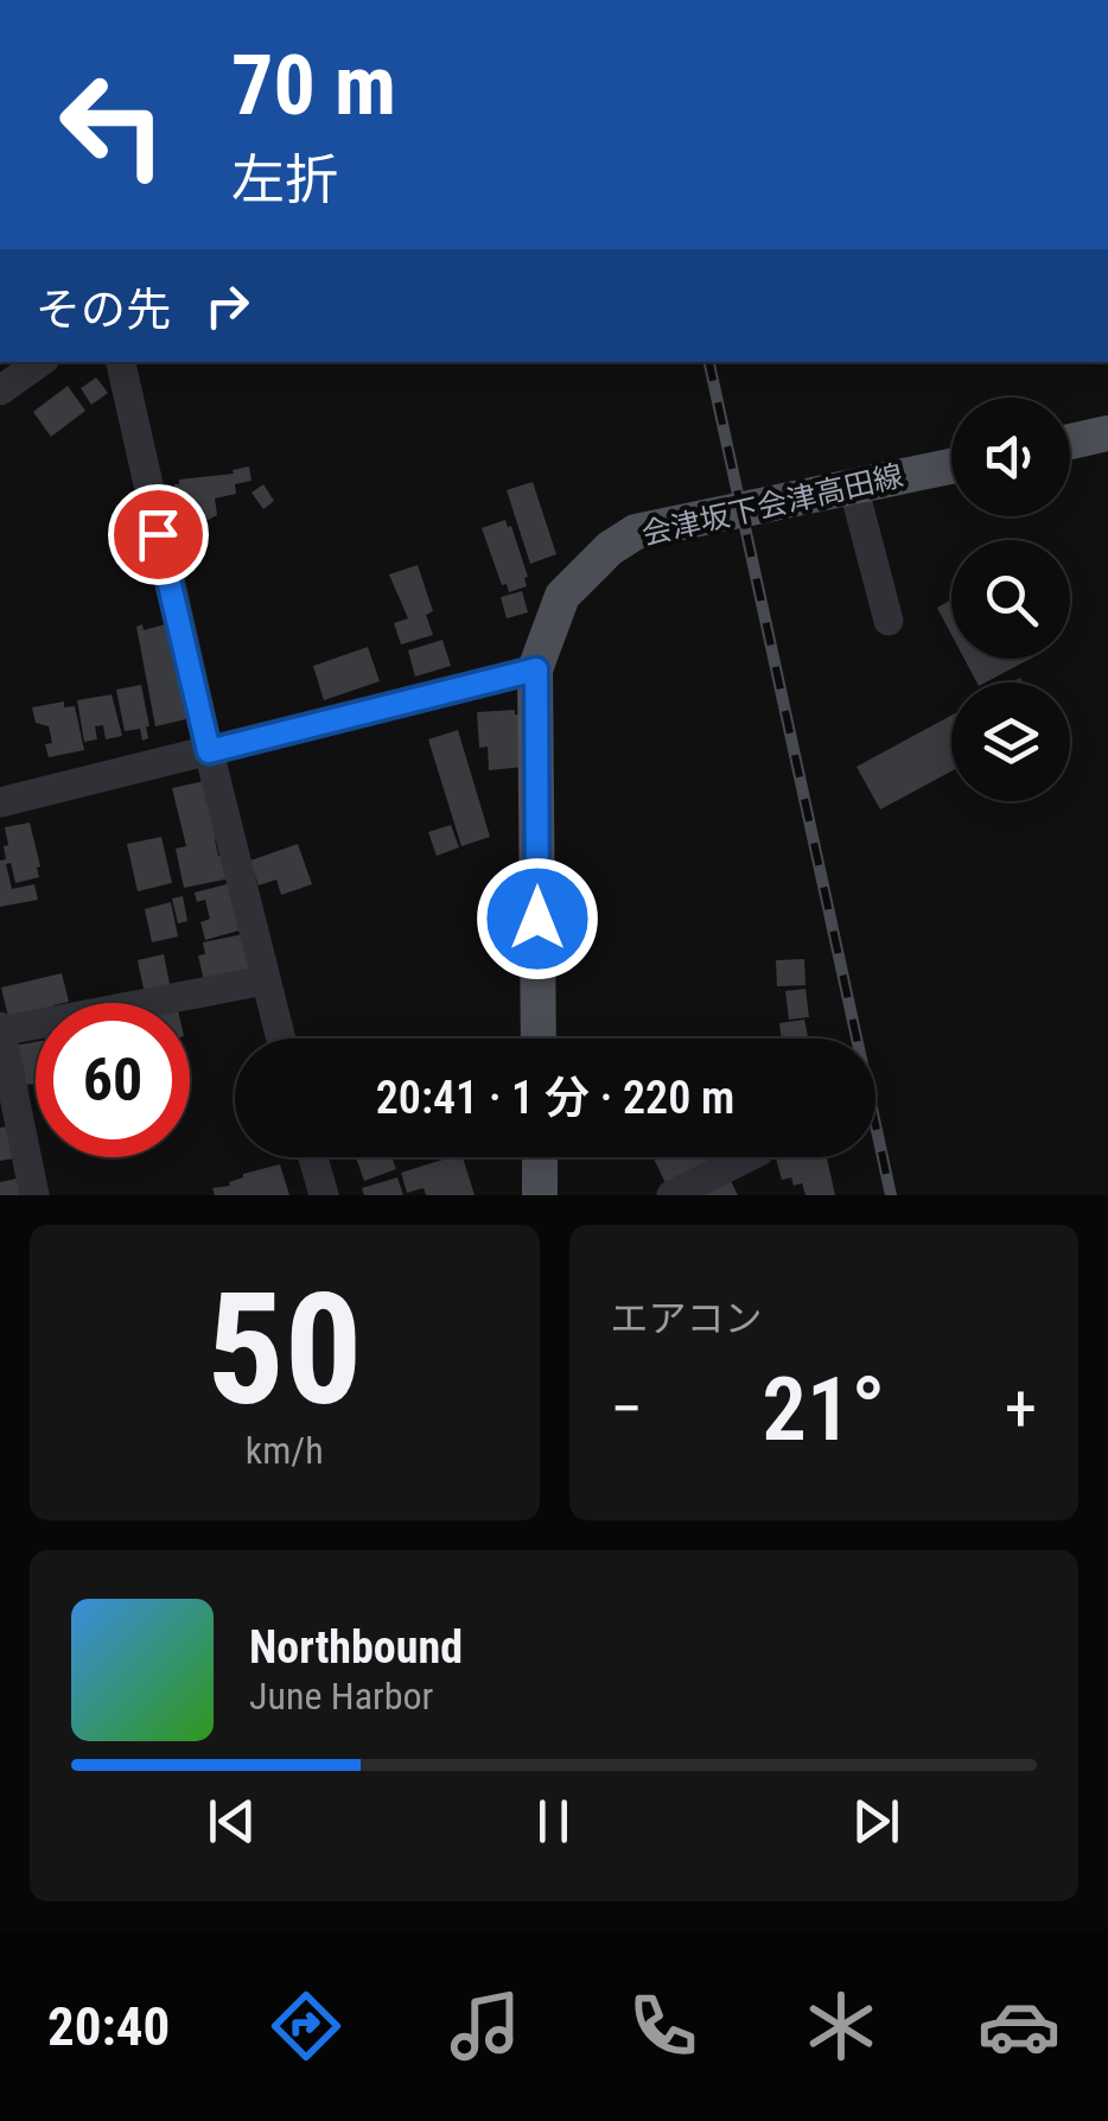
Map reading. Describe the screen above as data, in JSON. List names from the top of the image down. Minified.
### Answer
{"streets":{"main road":["会津坂下会津高田線"]},"page":{"turn":["70 m","左折"],"then":"その先","limit":"60","trip":"20:41 · 1 分 · 220 m","tile":[["50","km/h"],"エアコン"],"heat":["−","21°","+"],"song":["Northbound","June Harbor"],"tabs":"20:40"}}
